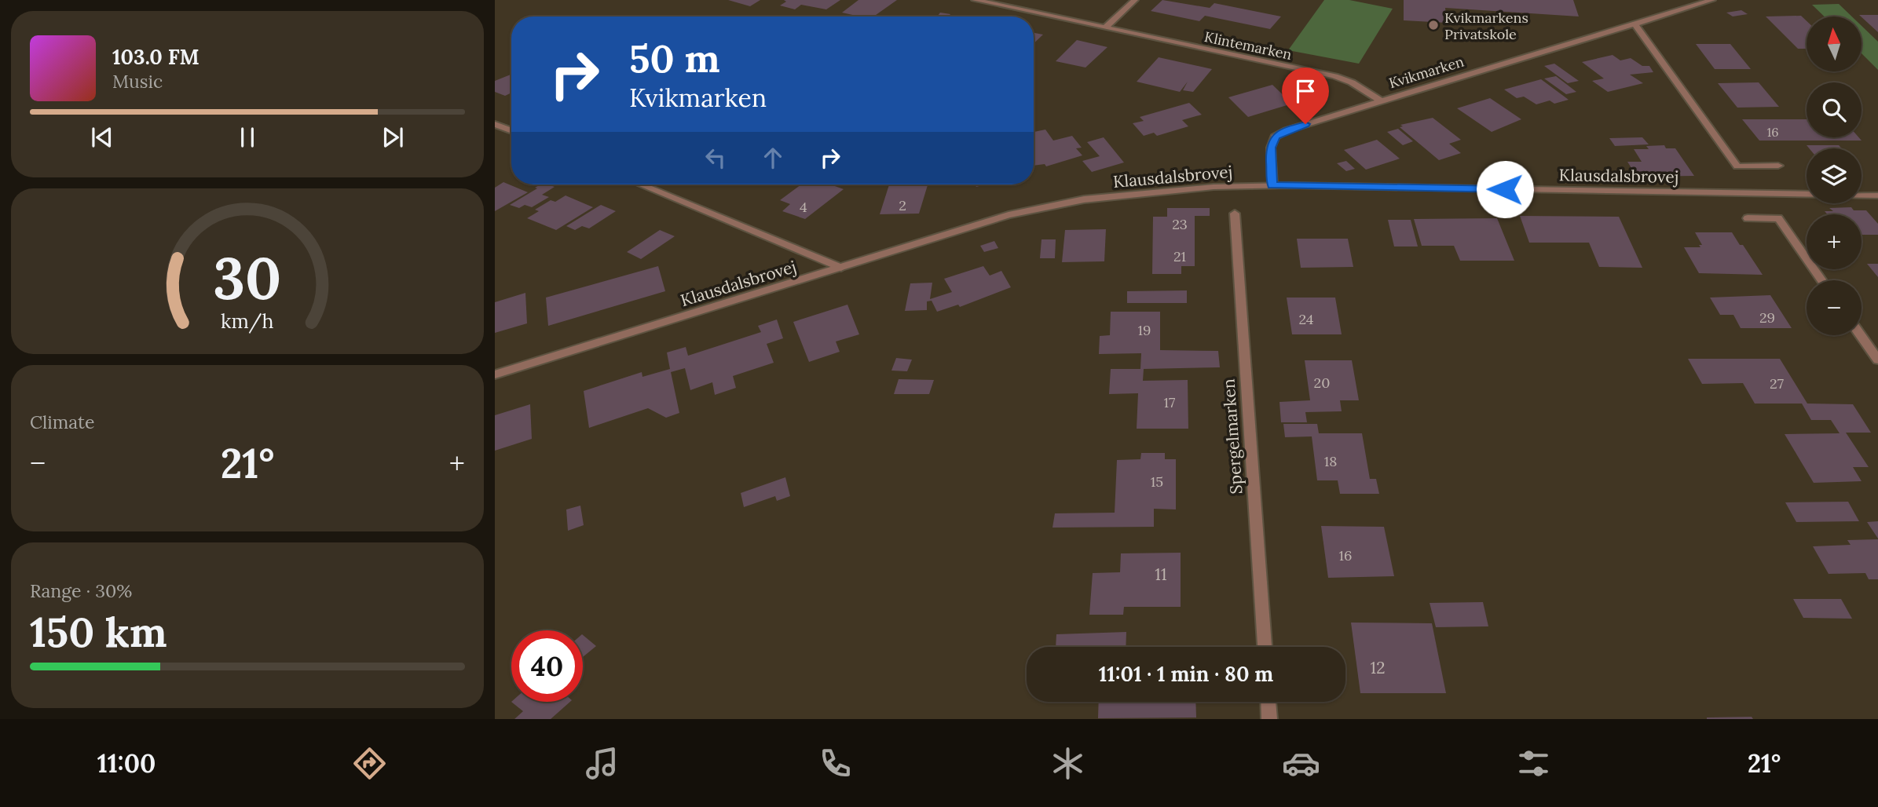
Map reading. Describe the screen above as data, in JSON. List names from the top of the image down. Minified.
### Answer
{"streets":{"street":["Klintemarken","Kvikmarken","Klausdalsbrovej","Spergelmarken"]},"crossings":[["Klintemarken","Kvikmarken"],["Kvikmarken","Klausdalsbrovej"]],"places":["Kvikmarkens Privatskole"],"house_numbers":["16","2","4","23","21","29","24","19","20","27","17","18","15","16","11","12"],"north":"top","page":{"map_buttons":["+","−"],"turn":["50 m","Kvikmarken"],"song":["103.0 FM","Music"],"tile":["Climate",["Range · 30%","150 km"]],"heat":["−","21°","+"],"limit":"40","trip":"11:01 · 1 min · 80 m","tabs":["11:00","21°"],"gauge":["30","km/h"]}}
